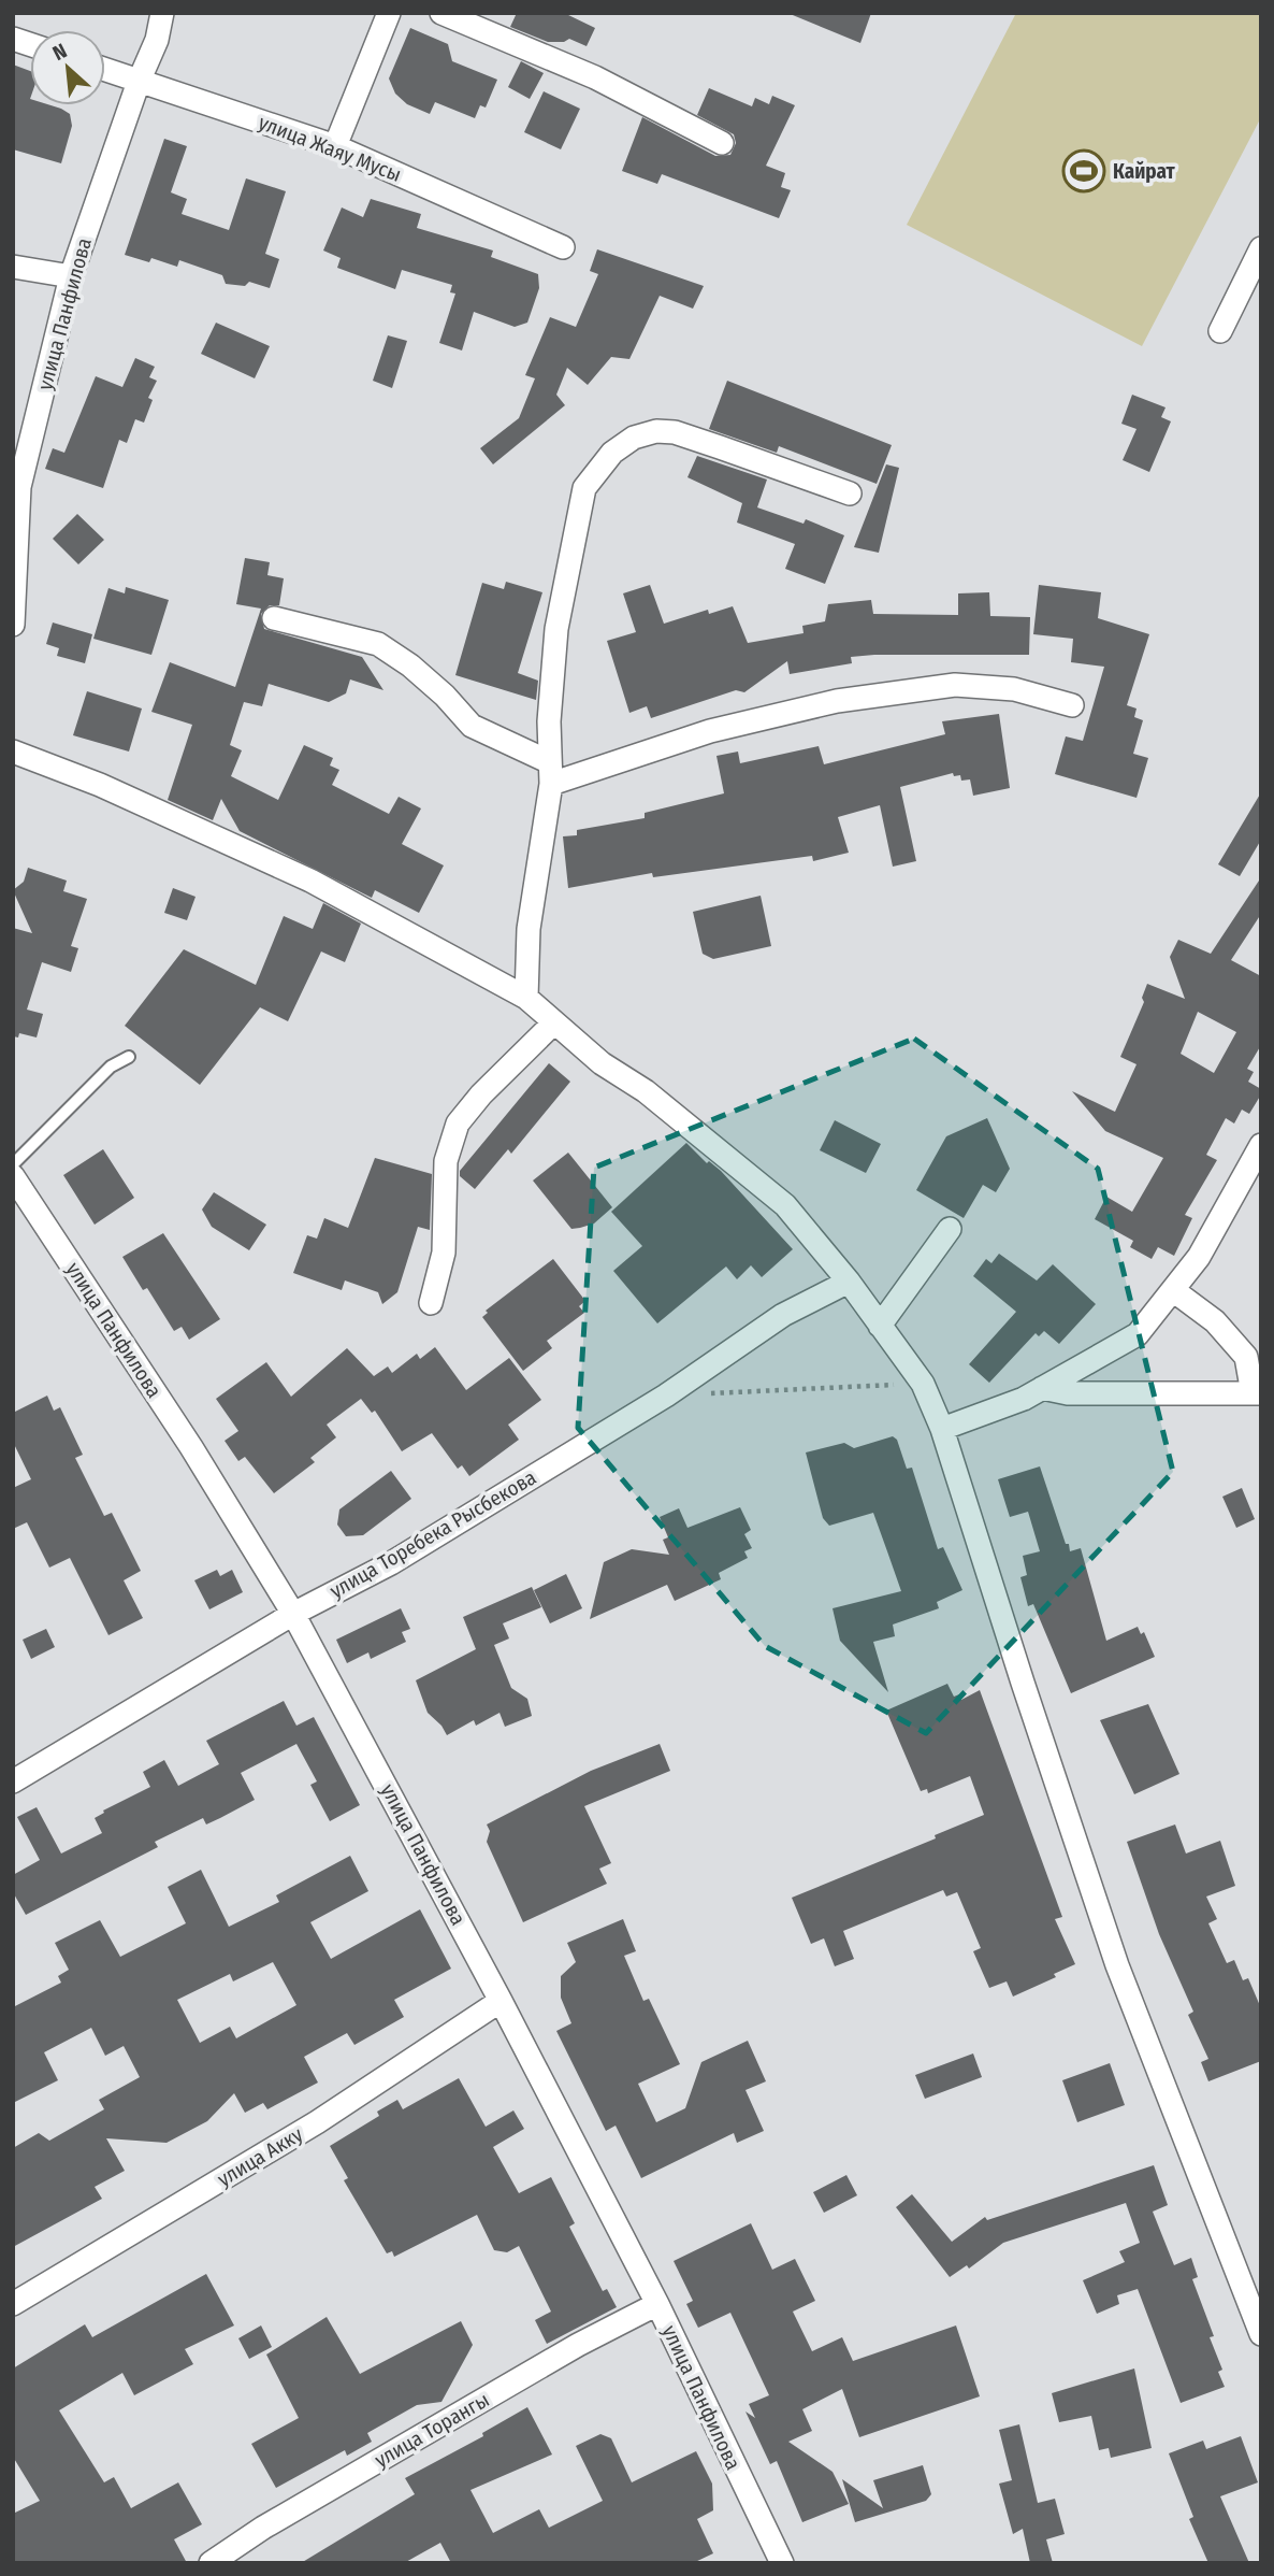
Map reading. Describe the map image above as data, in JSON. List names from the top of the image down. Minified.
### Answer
{"streets":{"street":["улица Жаяу Мусы","улица Панфилова","улица Торебека Рысбекова","улица Акку","улица Торангы"]},"crossings":[["улица Жаяу Мусы","улица Панфилова"],["улица Панфилова","улица Торебека Рысбекова"],["улица Панфилова","улица Акку"],["улица Панфилова","улица Торангы"]],"places":{"sports":["Кайрат"]},"north":"top left"}
